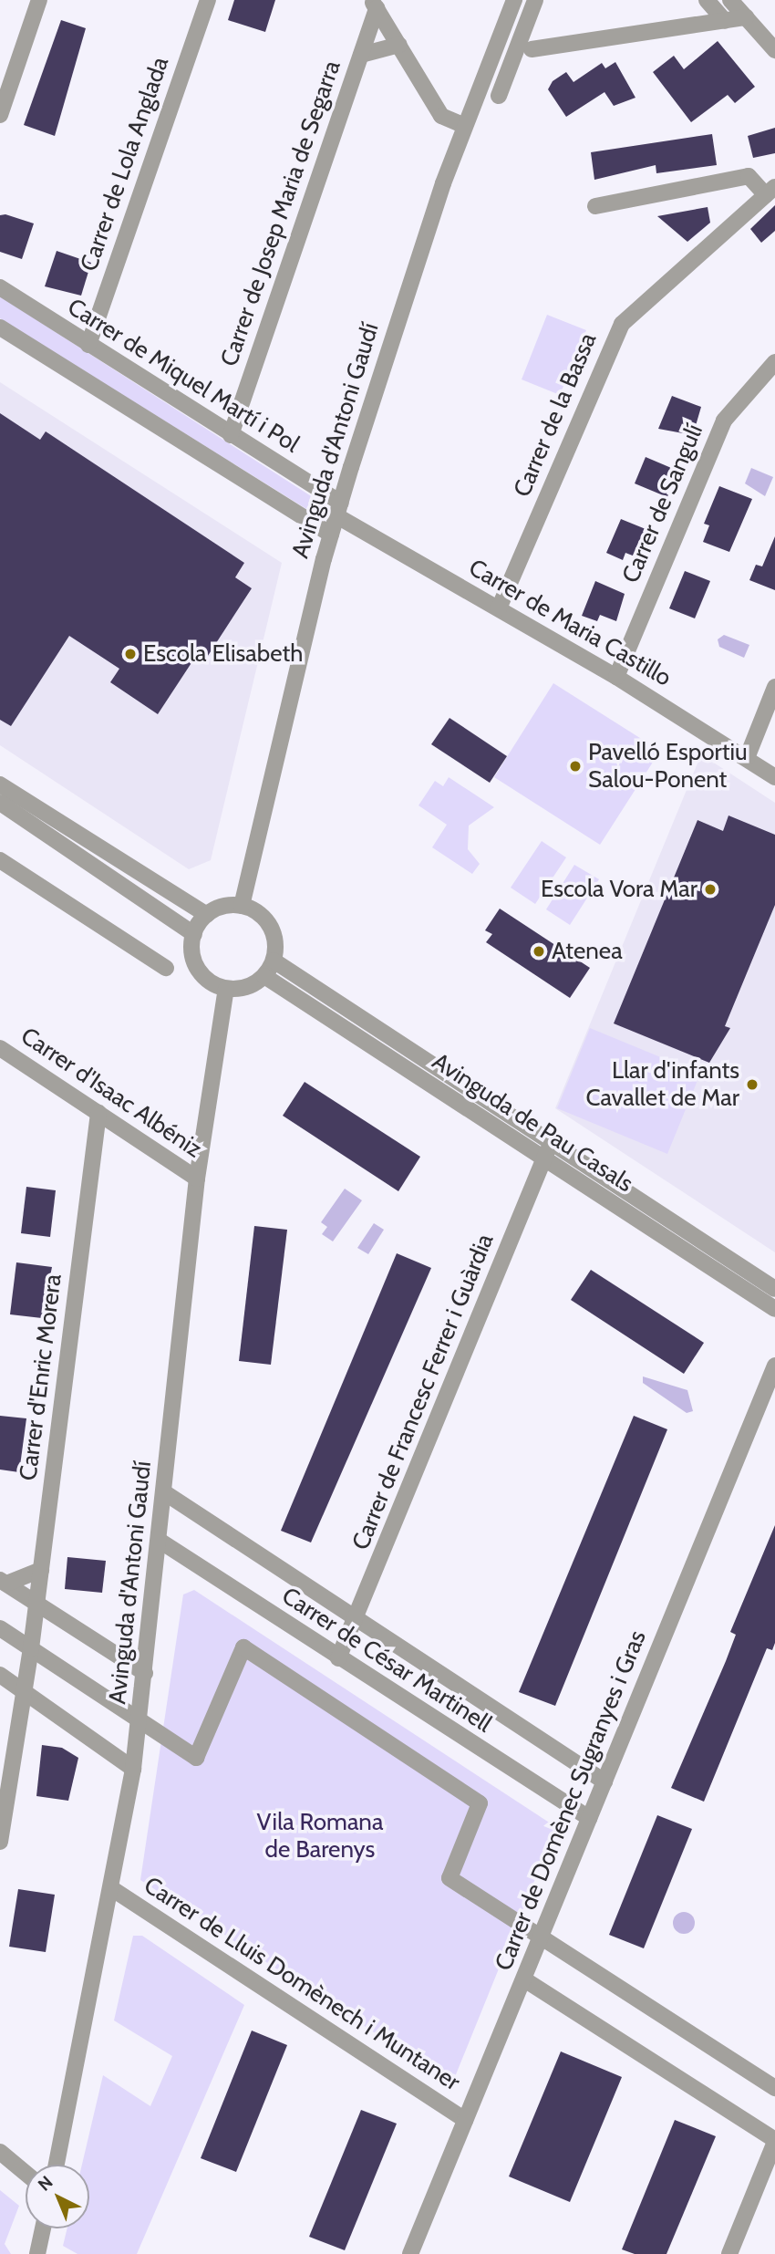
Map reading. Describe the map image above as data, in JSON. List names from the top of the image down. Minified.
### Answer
{"streets":{"street":["Carrer de Lola Anglada","Carrer de Josep Maria de Segarra","Carrer de Miquel Martí i Pol","Carrer de la Bassa","Avinguda d'Antoni Gaudí","Carrer de Sangulí","Carrer de Maria Castillo","Carrer d'Isaac Albéniz","Avinguda de Pau Casals","Carrer d'Enric Morera","Carrer de Francesc Ferrer i Guàrdia","Carrer de César Martinell","Carrer de Domènec Sugranyes i Gras","Carrer de Lluis Domènech i Muntaner"]},"crossings":[["Carrer de Lola Anglada","Carrer de Miquel Martí i Pol"],["Carrer de Josep Maria de Segarra","Carrer de Miquel Martí i Pol"],["Carrer de Miquel Martí i Pol","Avinguda d'Antoni Gaudí"],["Carrer de Miquel Martí i Pol","Carrer de Maria Castillo"],["Carrer de la Bassa","Carrer de Maria Castillo"],["Avinguda d'Antoni Gaudí","Carrer de Maria Castillo"],["Avinguda d'Antoni Gaudí","Carrer d'Isaac Albéniz"],["Avinguda d'Antoni Gaudí","Avinguda de Pau Casals"],["Avinguda d'Antoni Gaudí","Carrer de César Martinell"],["Avinguda d'Antoni Gaudí","Carrer de Lluis Domènech i Muntaner"],["Carrer de Sangulí","Carrer de Maria Castillo"],["Carrer d'Isaac Albéniz","Carrer d'Enric Morera"],["Avinguda de Pau Casals","Carrer de Francesc Ferrer i Guàrdia"],["Carrer de Francesc Ferrer i Guàrdia","Carrer de César Martinell"],["Carrer de César Martinell","Carrer de Domènec Sugranyes i Gras"],["Carrer de Domènec Sugranyes i Gras","Carrer de Lluis Domènech i Muntaner"]],"parks":["Vila Romana de Barenys"],"places":["Escola Elisabeth","Pavelló Esportiu Salou-Ponent","Escola Vora Mar","Atenea","Llar d'infants Cavallet de Mar"],"north":"top left"}
